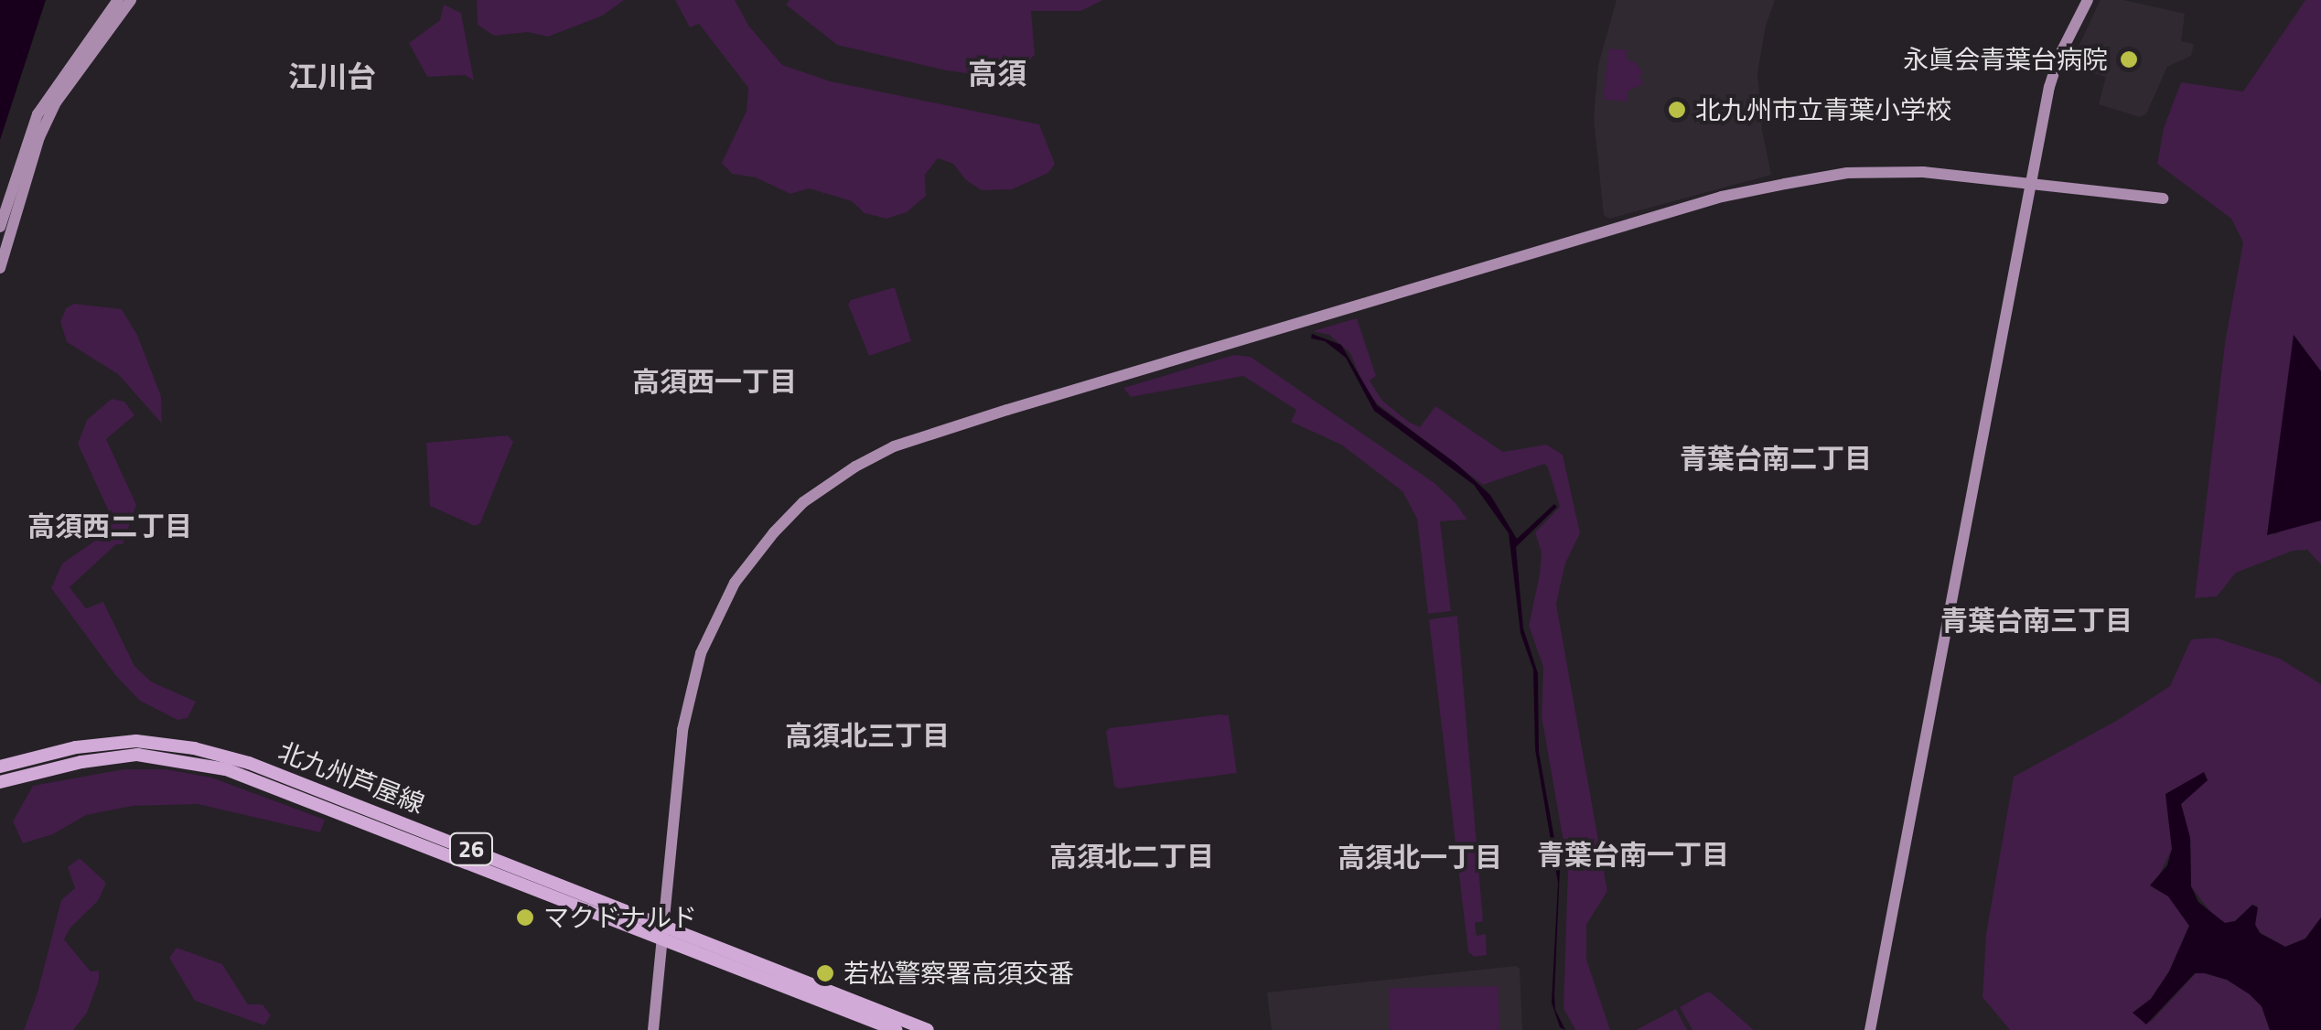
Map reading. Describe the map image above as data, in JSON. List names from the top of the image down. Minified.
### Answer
{"streets":{"main road":["北九州芦屋線","26"]},"districts":["高須","江川台","高須西一丁目","青葉台南二丁目","高須西二丁目","青葉台南三丁目","高須北三丁目","青葉台南一丁目","高須北二丁目","高須北一丁目"],"places":["永眞会青葉台病院","北九州市立青葉小学校","マクドナルド","若松警察署高須交番"]}
